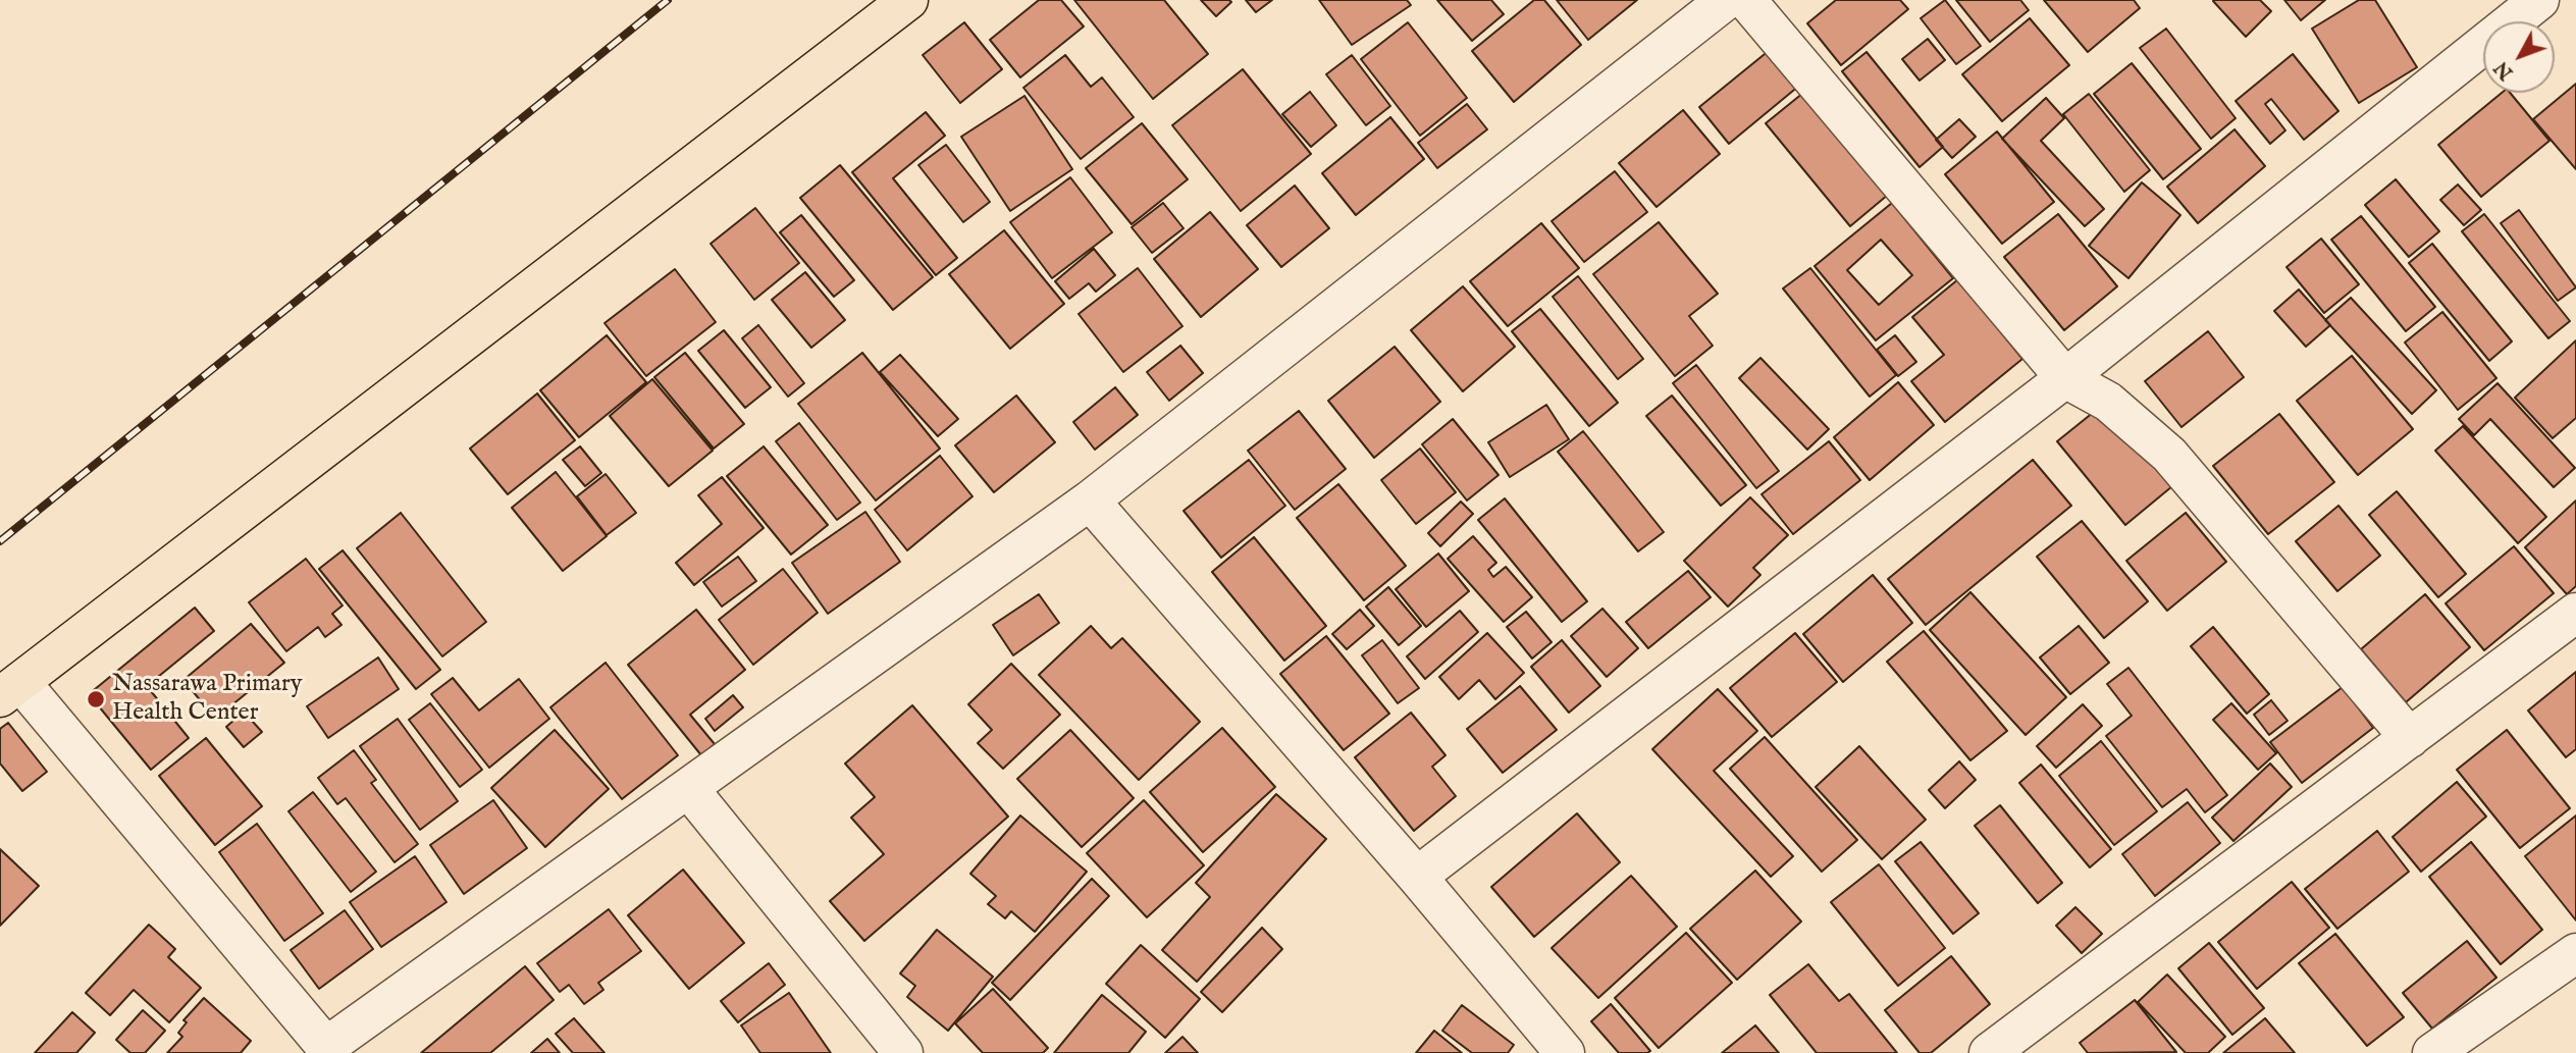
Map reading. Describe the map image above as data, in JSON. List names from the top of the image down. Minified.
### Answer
{"places":["Nassarawa Primary Health Center"],"north":"bottom left"}
